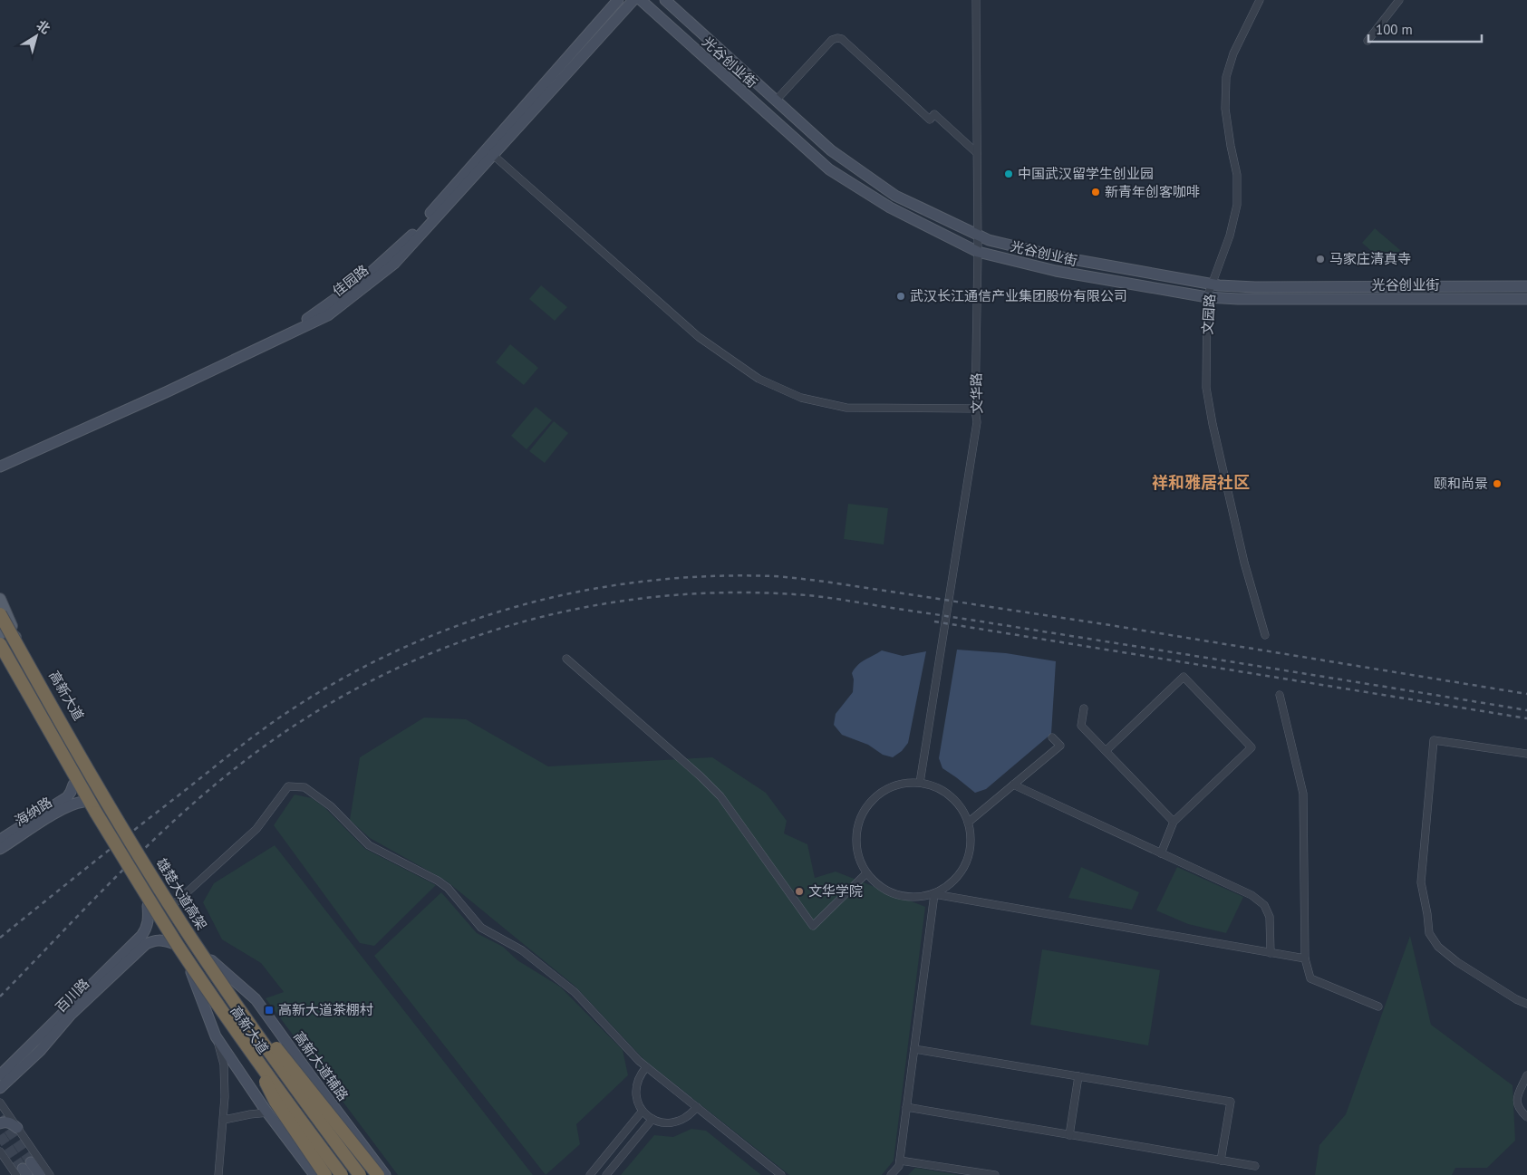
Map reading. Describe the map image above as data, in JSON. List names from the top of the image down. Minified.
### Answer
{"streets":{"highway":["雄楚大道高架"],"main road":["光谷创业街","佳园路","高新大道","海纳路","百川路","高新大道辅路"],"street":["文园路","文华路"]},"crossings":[["光谷创业街","文园路"],["光谷创业街","文华路"],["高新大道","百川路"],["高新大道","高新大道辅路"]],"districts":["祥和雅居社区"],"places":{"other":["中国武汉留学生创业园","新青年创客咖啡","马家庄清真寺","武汉长江通信产业集团股份有限公司","颐和尚景","文华学院"],"transit":["高新大道茶棚村"]},"scale_bar":"100 m","north":"top right"}
